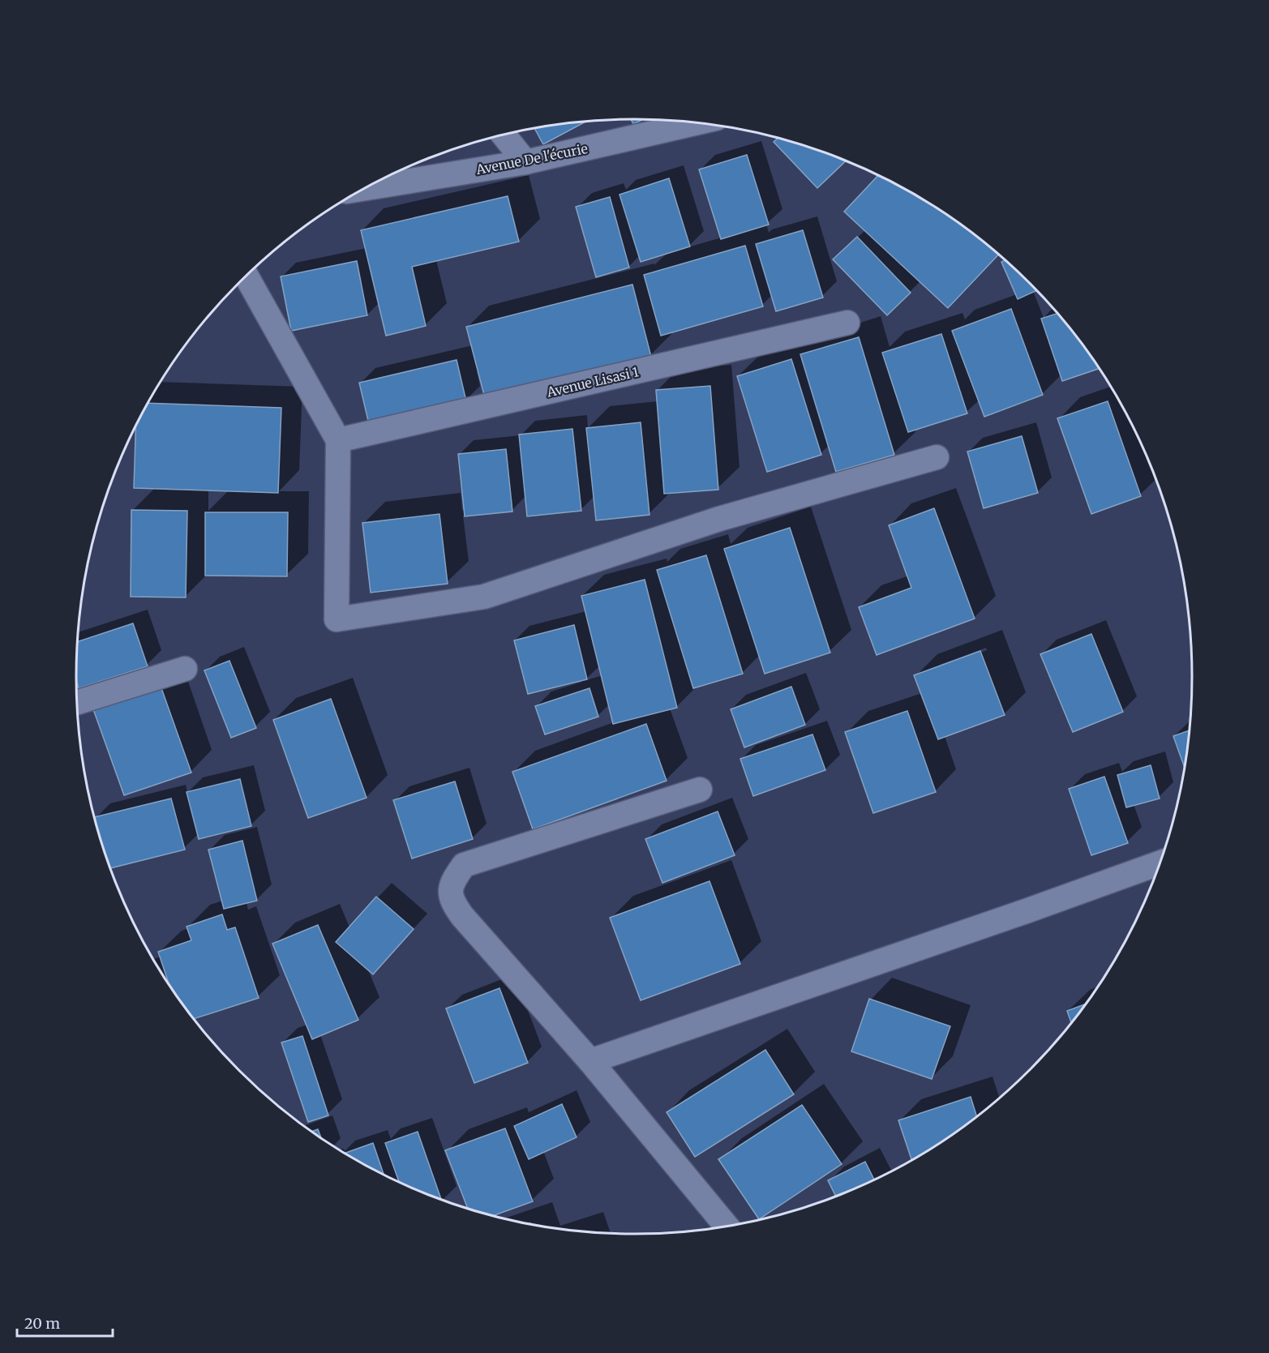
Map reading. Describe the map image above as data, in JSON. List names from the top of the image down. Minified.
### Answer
{"streets":{"street":["Avenue De l'écurie","Avenue Lisasi 1"]},"scale_bar":"20 m"}
